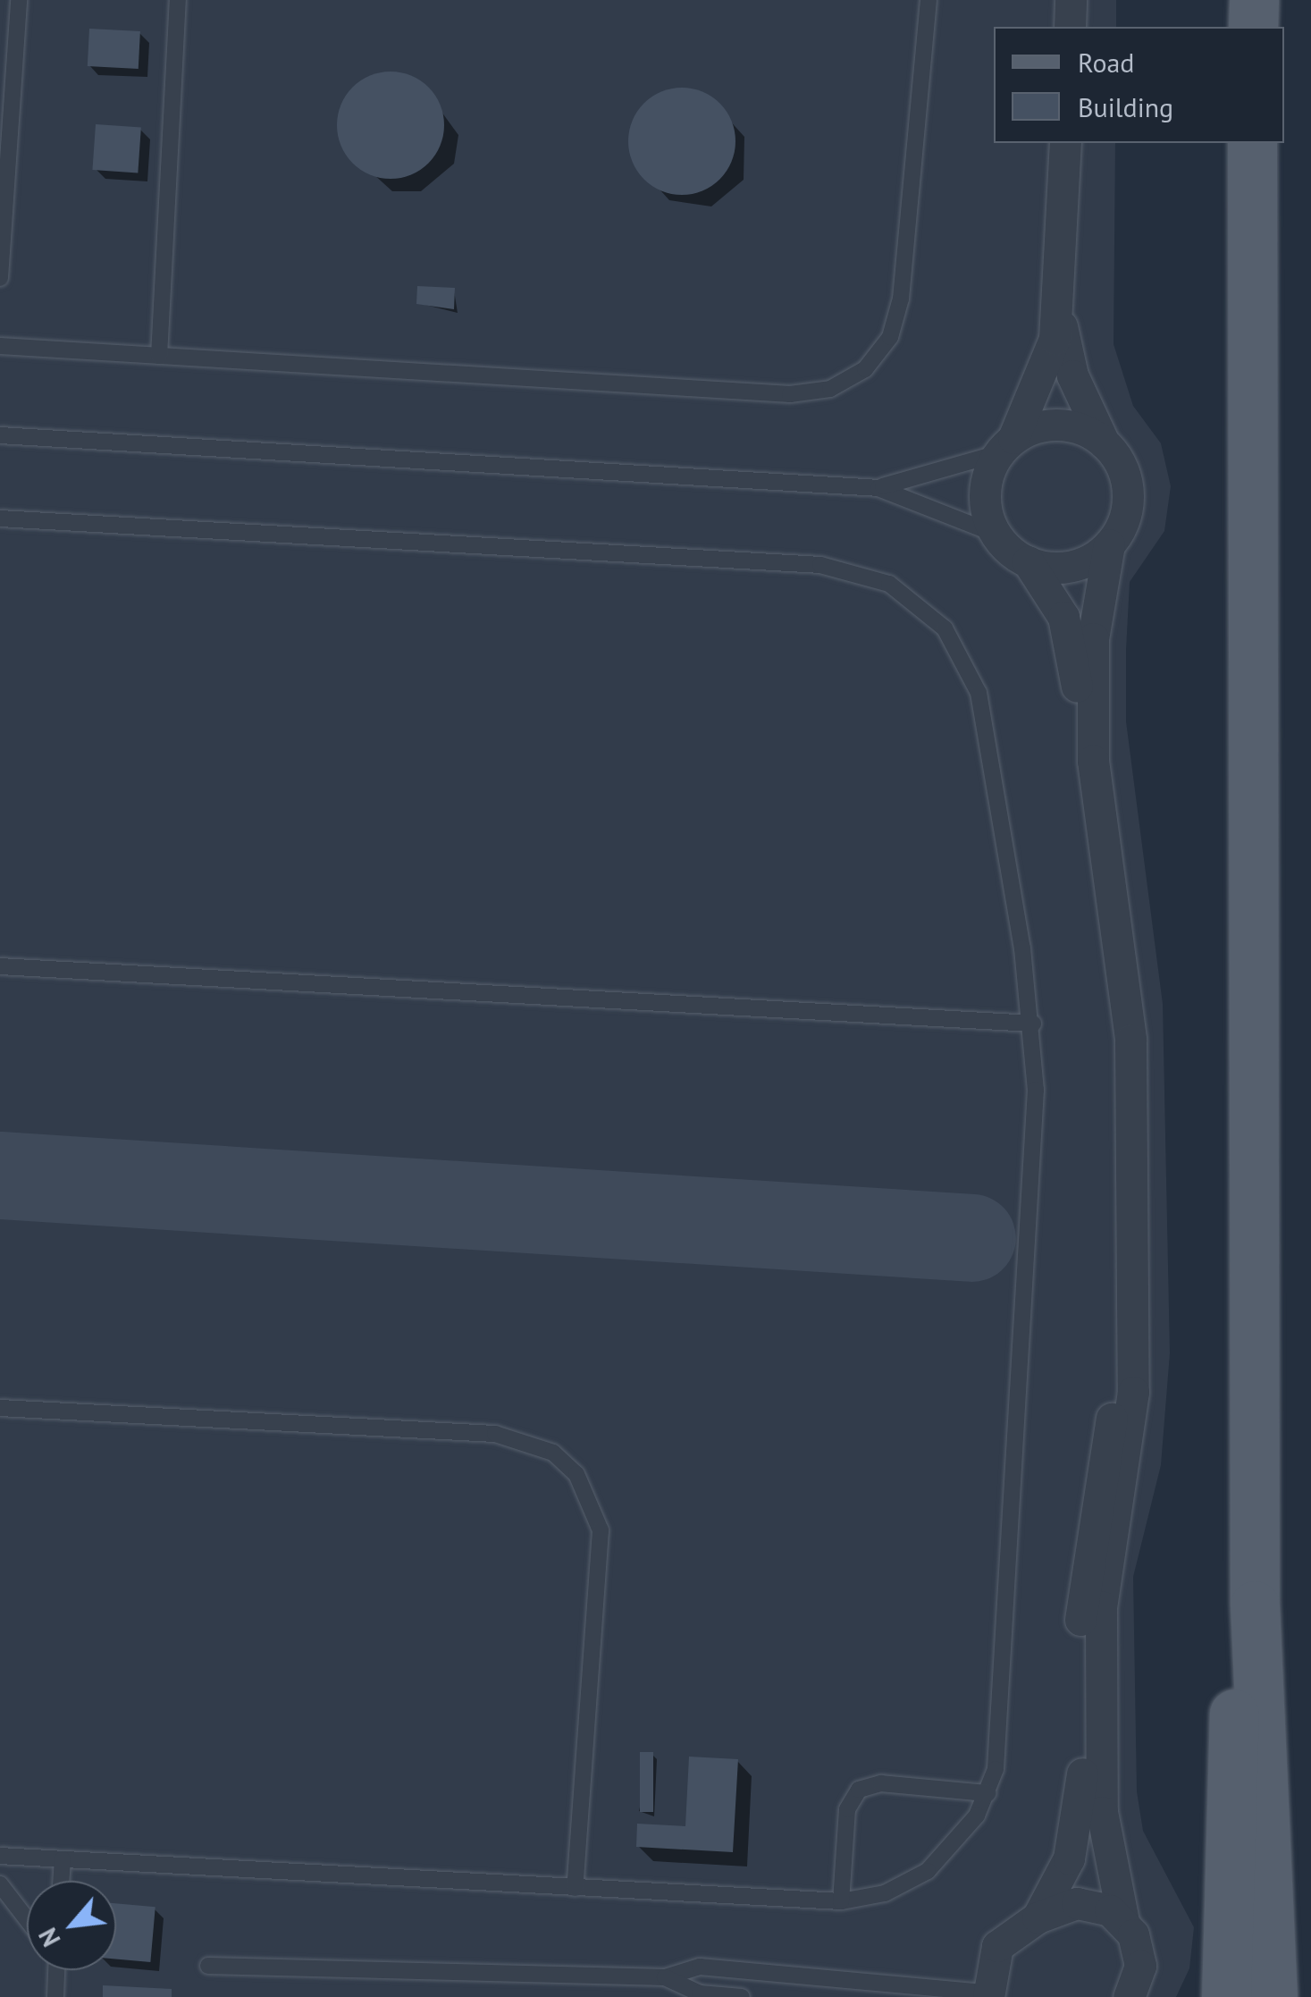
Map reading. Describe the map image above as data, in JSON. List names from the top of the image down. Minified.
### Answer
{"legend":["Road","Building"],"north":"bottom left"}
